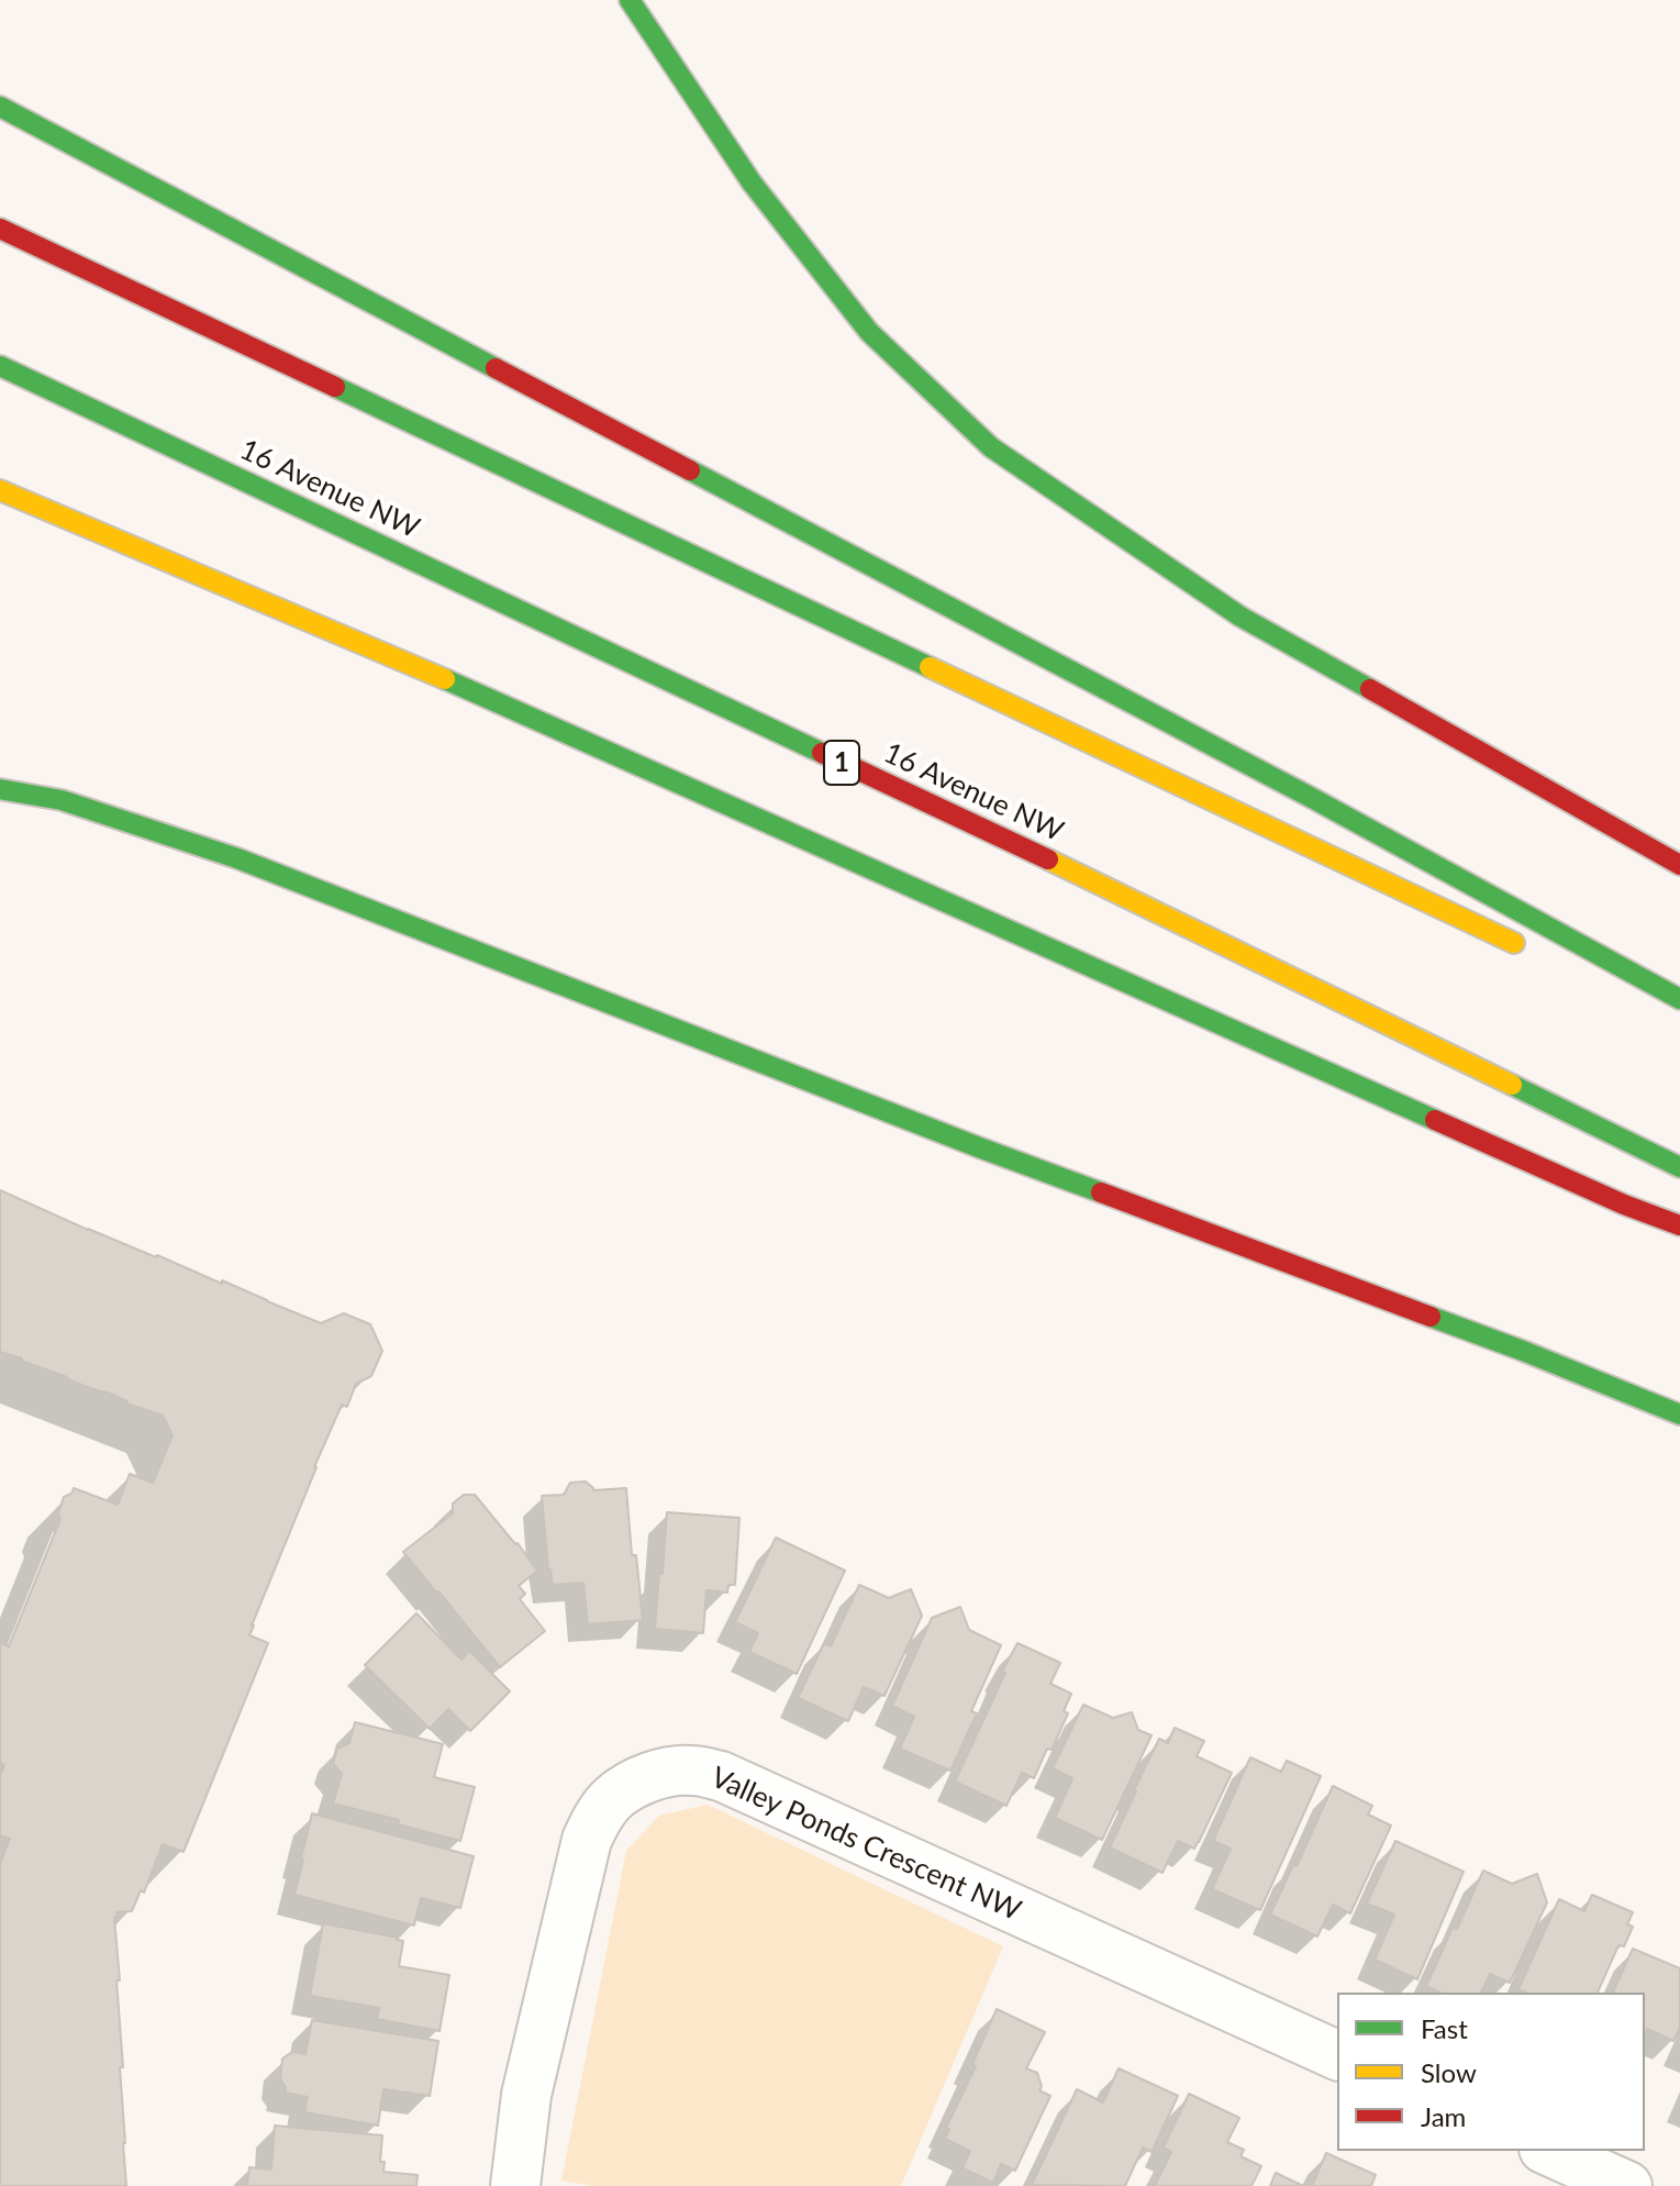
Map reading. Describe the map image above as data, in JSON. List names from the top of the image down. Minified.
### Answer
{"streets":{"highway":["16 Avenue NW","1"],"street":["Valley Ponds Crescent NW"]},"legend":["Fast","Slow","Jam"]}
